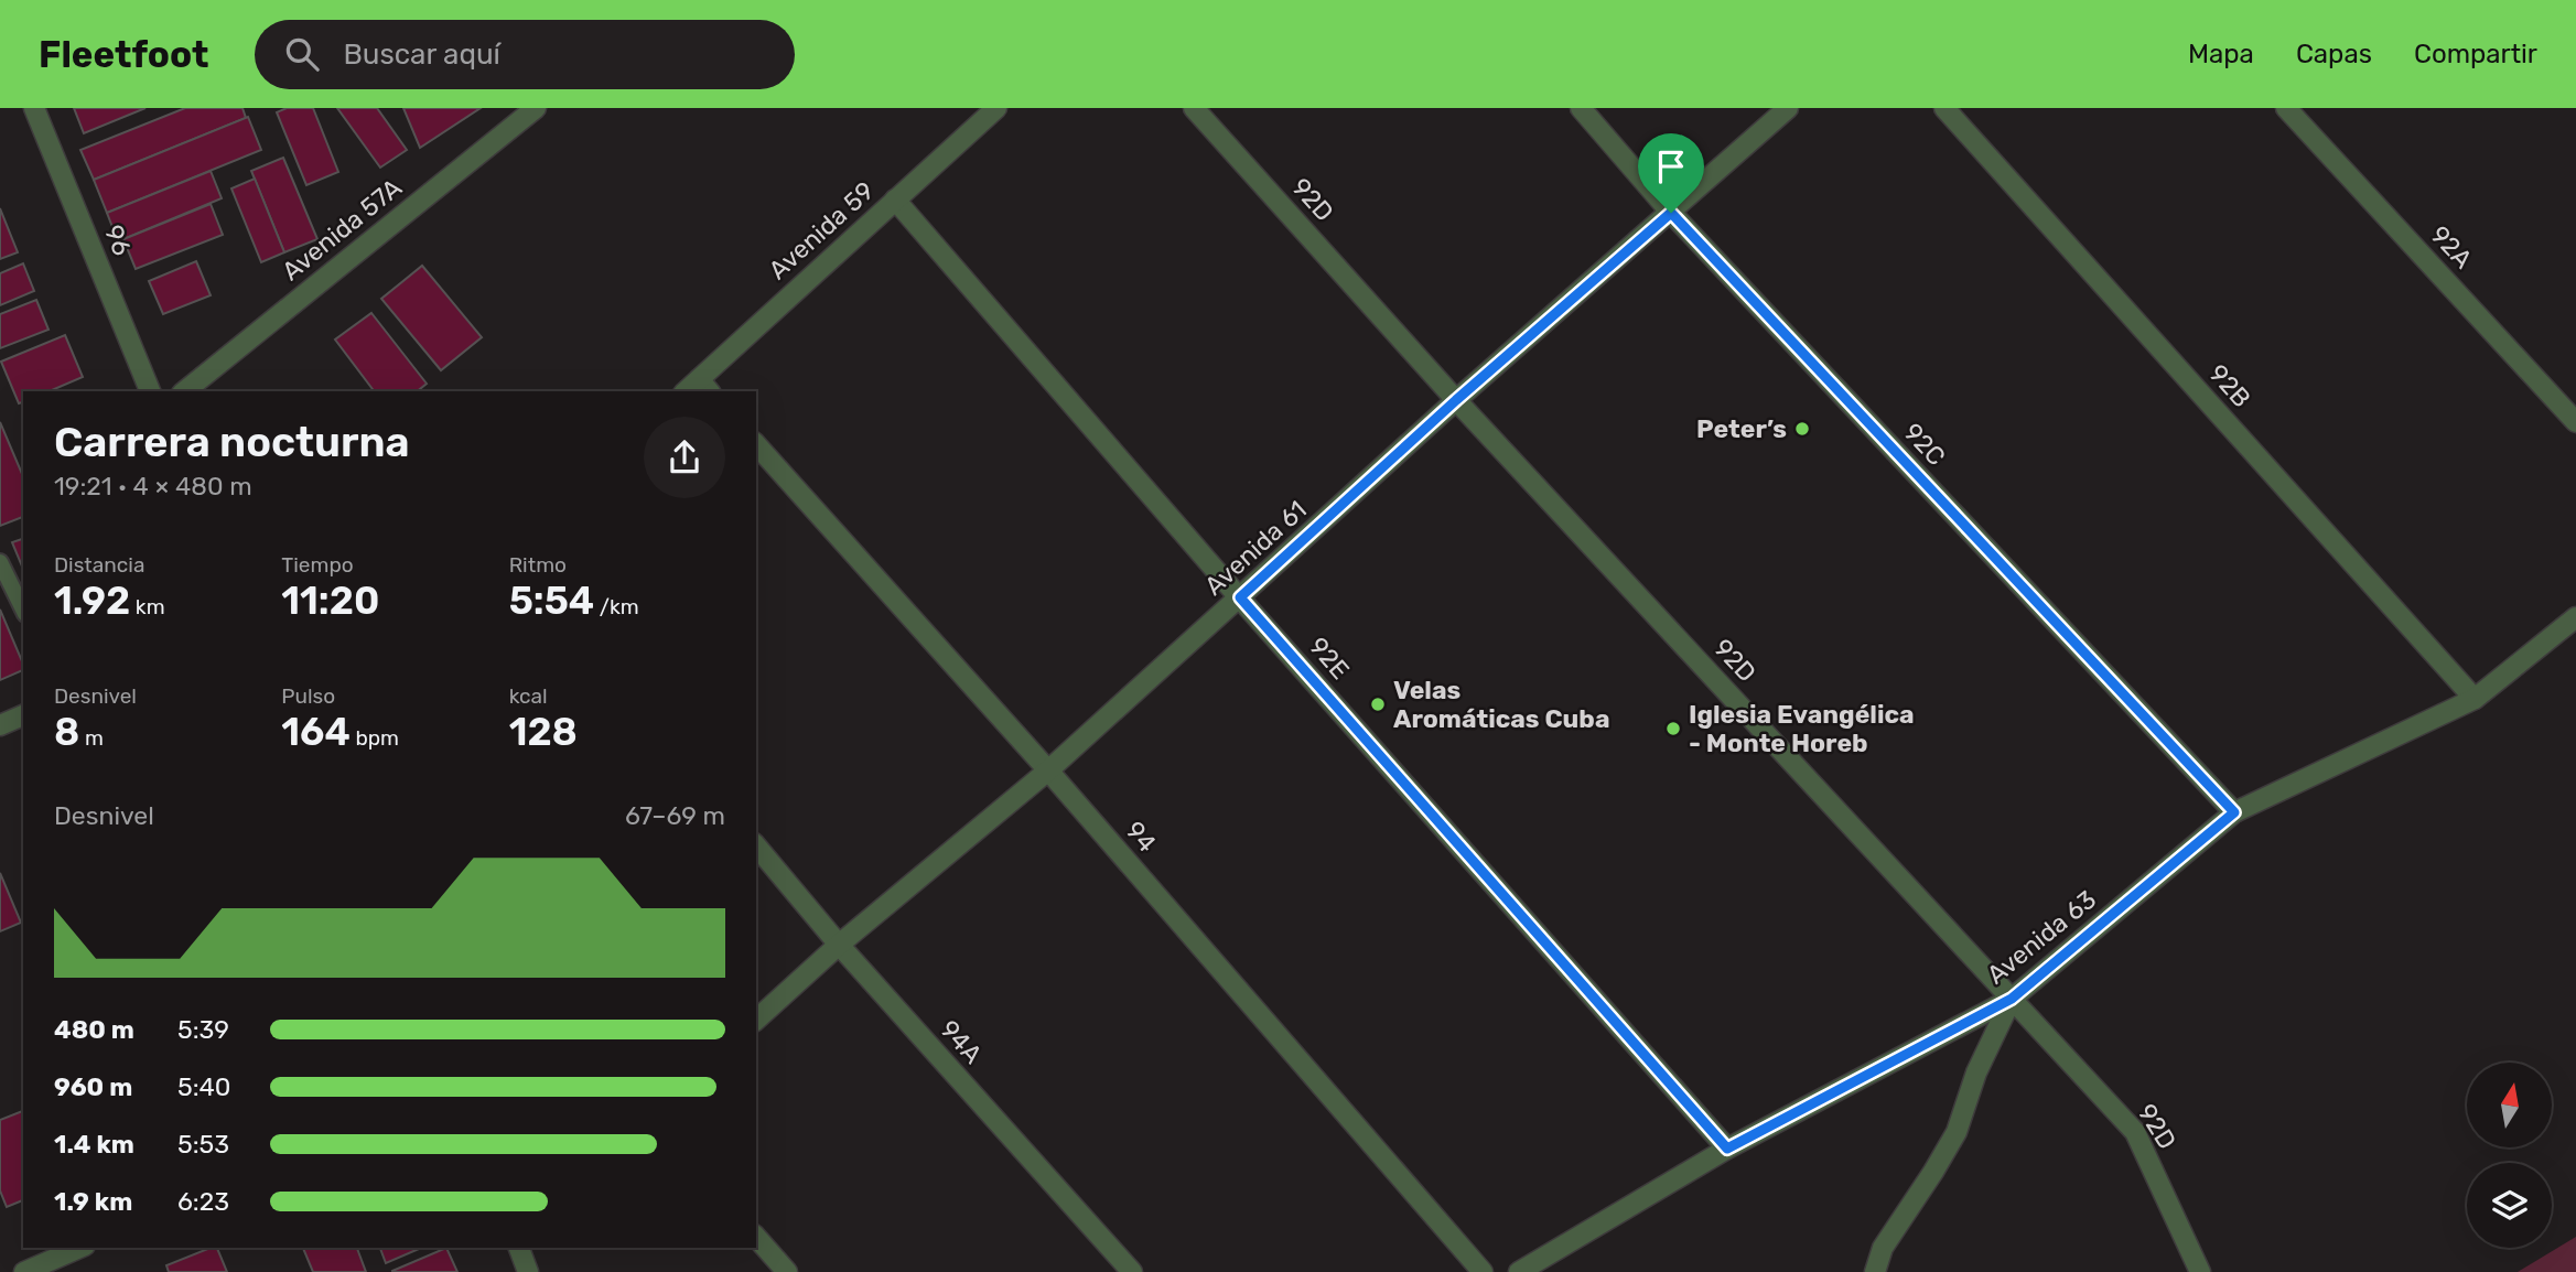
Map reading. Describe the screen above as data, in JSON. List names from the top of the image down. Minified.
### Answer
{"streets":{"street":["92D","Avenida 57A","Avenida 59","96","92A","92B","92C","Avenida 61","92E","94","Avenida 63","94A"]},"crossings":[["92D","Avenida 61"],["92D","Avenida 63"],["Avenida 59","92E"],["92B","Avenida 63"],["92C","Avenida 61"],["92C","Avenida 63"],["Avenida 61","92E"],["Avenida 61","94"],["Avenida 61","94A"],["92E","Avenida 63"]],"places":["Peter’s","Velas Aromáticas Cuba","Iglesia Evangélica - Monte Horeb"],"north":"top","page":{"header":"Fleetfoot","search":"Buscar aquí","nav":["Mapa","Capas","Compartir"],"heading":["Carrera nocturna","19:21 · 4 × 480 m"],"stats":[["Distancia","1.92 km"],["Tiempo","11:20"],["Ritmo","5:54 /km"],["Desnivel","8 m"],["Pulso","164 bpm"],["kcal","128"]],"chart":["Desnivel","67–69 m"],"list":[{"name":"480 m","note":"5:39"},{"name":"960 m","note":"5:40"},{"name":"1.4 km","note":"5:53"},{"name":"1.9 km","note":"6:23"}]}}
